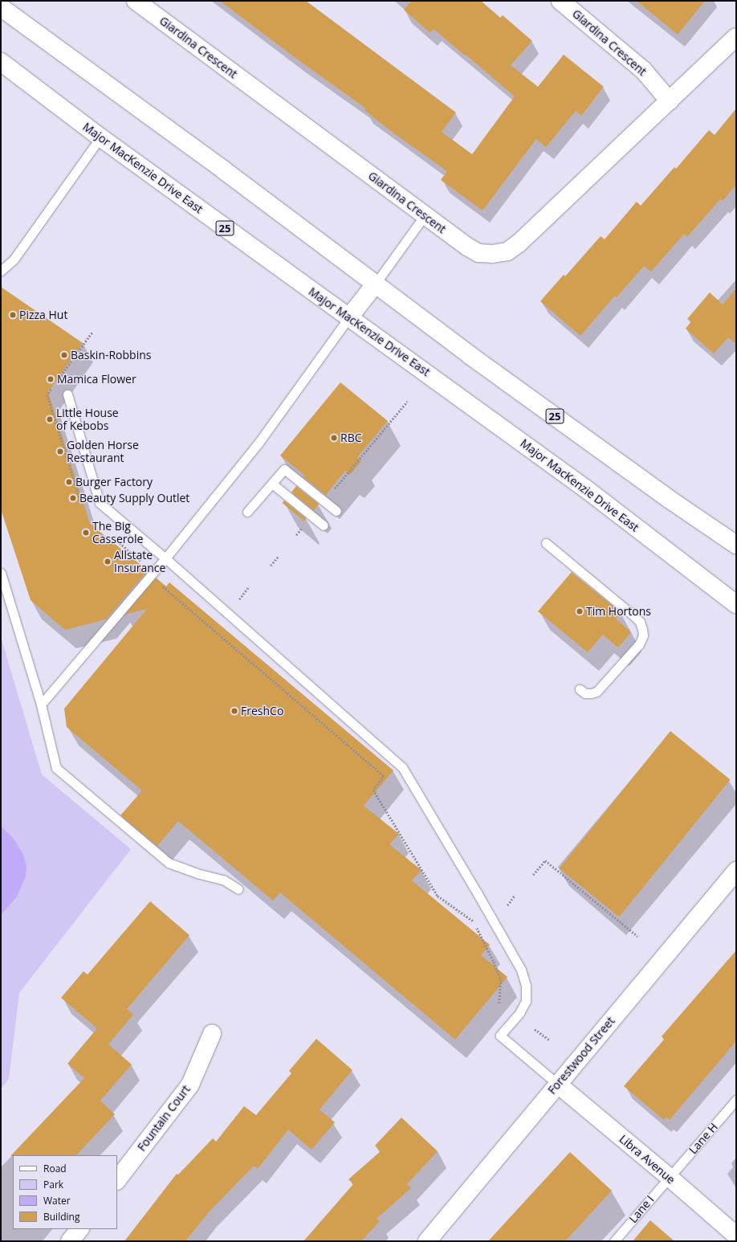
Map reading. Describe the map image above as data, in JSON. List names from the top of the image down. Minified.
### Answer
{"streets":{"main road":["Giardina Crescent","Major MacKenzie Drive East","25","Forestwood Street","Fountain Court","Libra Avenue"],"lane":["Lane H","Lane I"]},"crossings":[["Forestwood Street","Libra Avenue"],["Lane H","Libra Avenue"],["Lane H","Lane I"],["Libra Avenue","Lane I"]],"places":["Pizza Hut","Baskin-Robbins","Mamica Flower","Little House of Kebobs","RBC","Golden Horse Restaurant","Burger Factory","Beauty Supply Outlet","The Big Casserole","Allstate Insurance","Tim Hortons","FreshCo"],"legend":["Road","Park","Water","Building"]}
